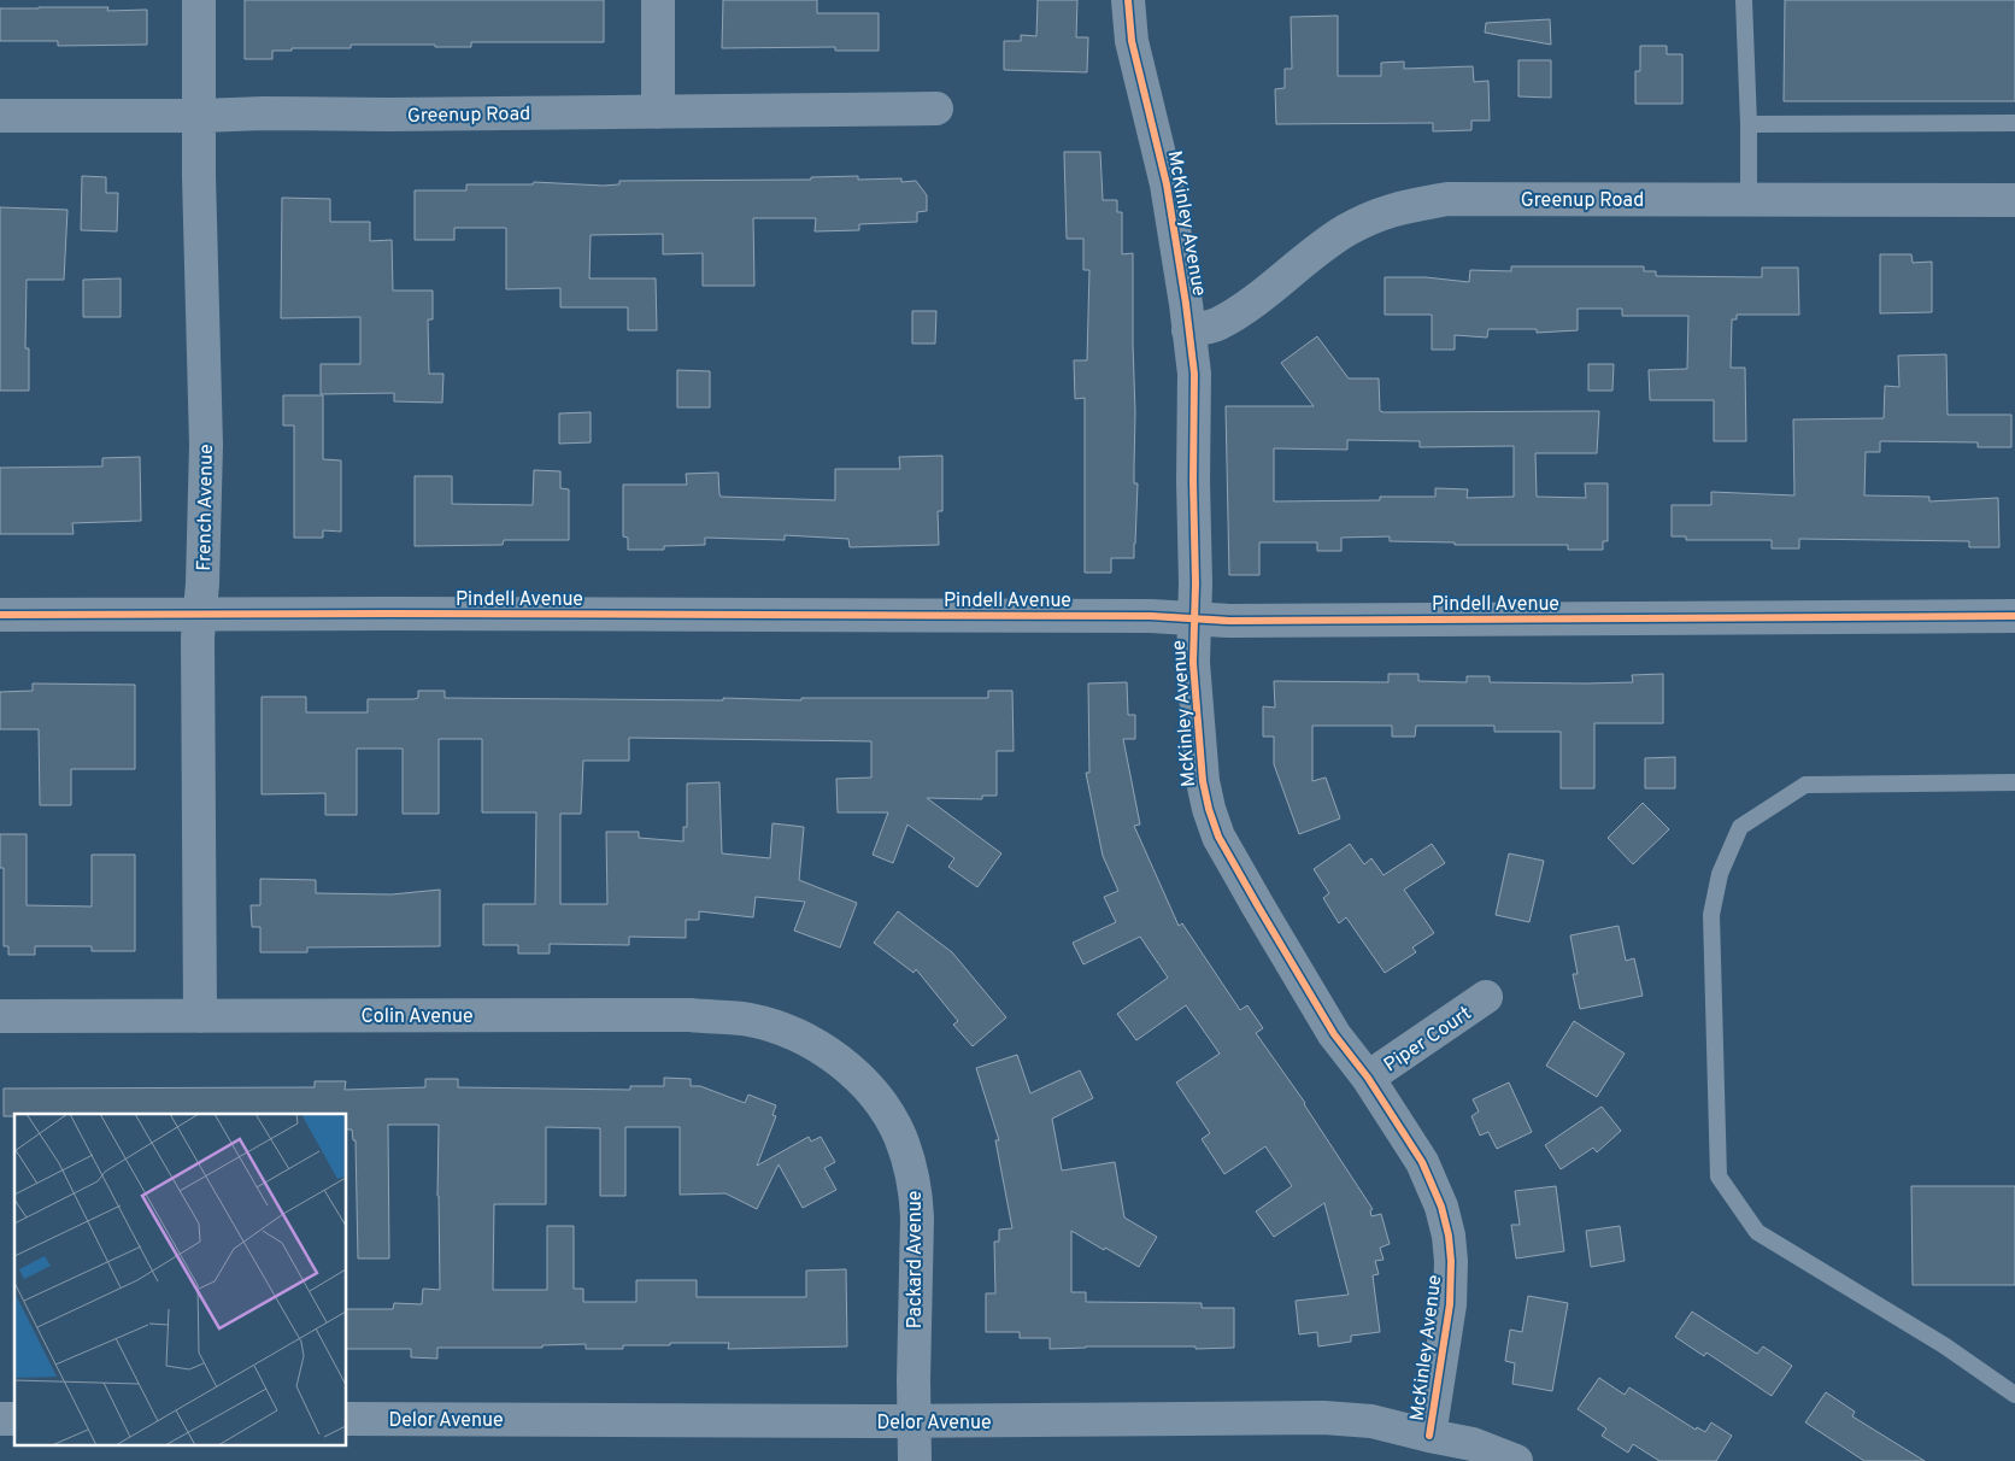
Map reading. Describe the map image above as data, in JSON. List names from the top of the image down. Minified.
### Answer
{"streets":{"street":["Greenup Road","McKinley Avenue","French Avenue","Pindell Avenue","Colin Avenue","Piper Court","Packard Avenue","Delor Avenue"]},"crossings":[["Greenup Road","McKinley Avenue"],["Greenup Road","French Avenue"],["McKinley Avenue","Pindell Avenue"],["McKinley Avenue","Piper Court"],["McKinley Avenue","Delor Avenue"],["French Avenue","Pindell Avenue"],["French Avenue","Colin Avenue"],["Colin Avenue","Packard Avenue"],["Packard Avenue","Delor Avenue"]]}
